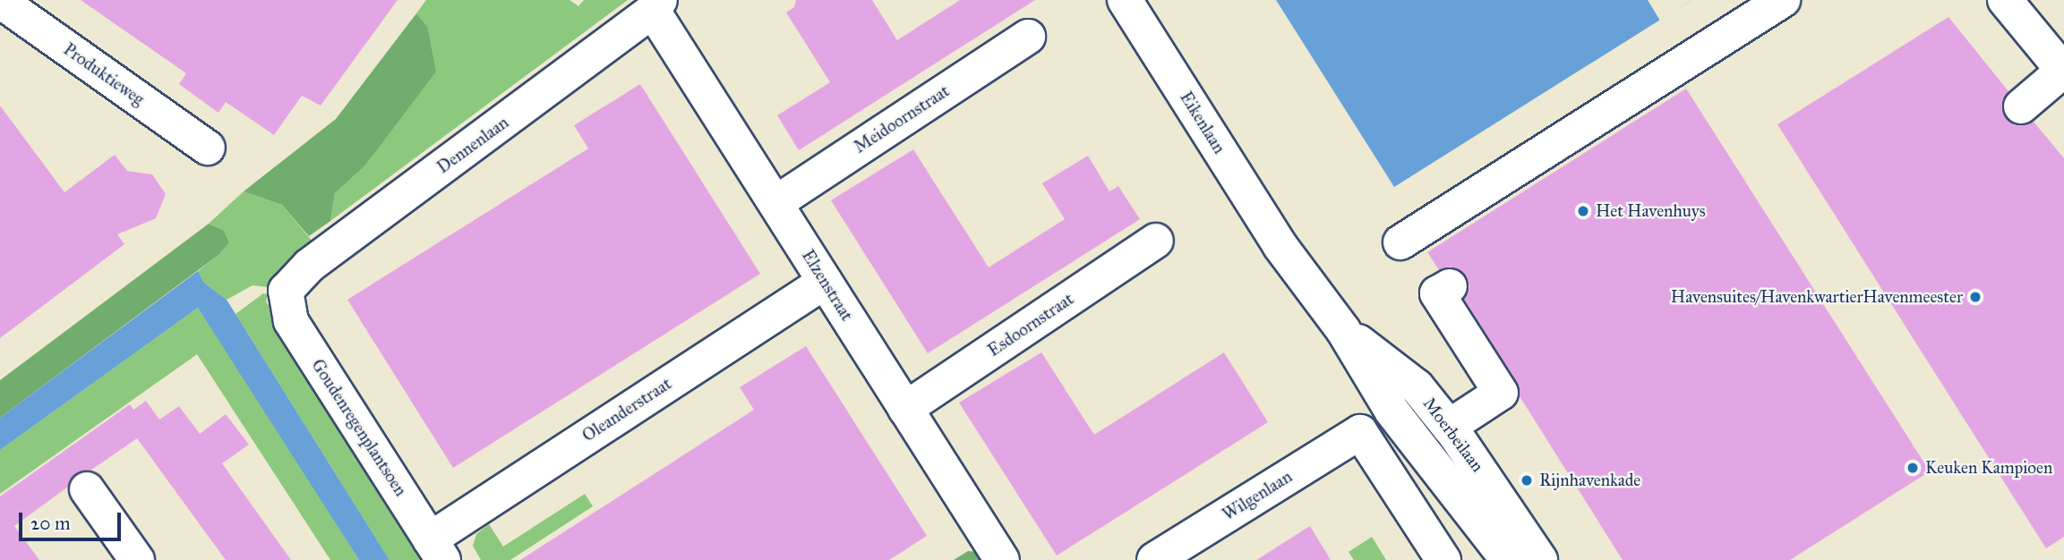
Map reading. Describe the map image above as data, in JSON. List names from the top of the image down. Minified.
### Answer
{"streets":{"street":["Produktieweg","Meidoornstraat","Eikenlaan","Dennenlaan","Elzenstraat","Esdoornstraat","Oleanderstraat","Goudenregenplantsoen","Moerbeilaan","Wilgenlaan"]},"crossings":[["Meidoornstraat","Elzenstraat"],["Eikenlaan","Moerbeilaan"],["Dennenlaan","Elzenstraat"],["Dennenlaan","Goudenregenplantsoen"],["Elzenstraat","Esdoornstraat"],["Elzenstraat","Oleanderstraat"],["Oleanderstraat","Goudenregenplantsoen"]],"places":["Het Havenhuys","Havensuites/HavenkwartierHavenmeester","Keuken Kampioen","Rijnhavenkade"],"scale_bar":"20 m"}
